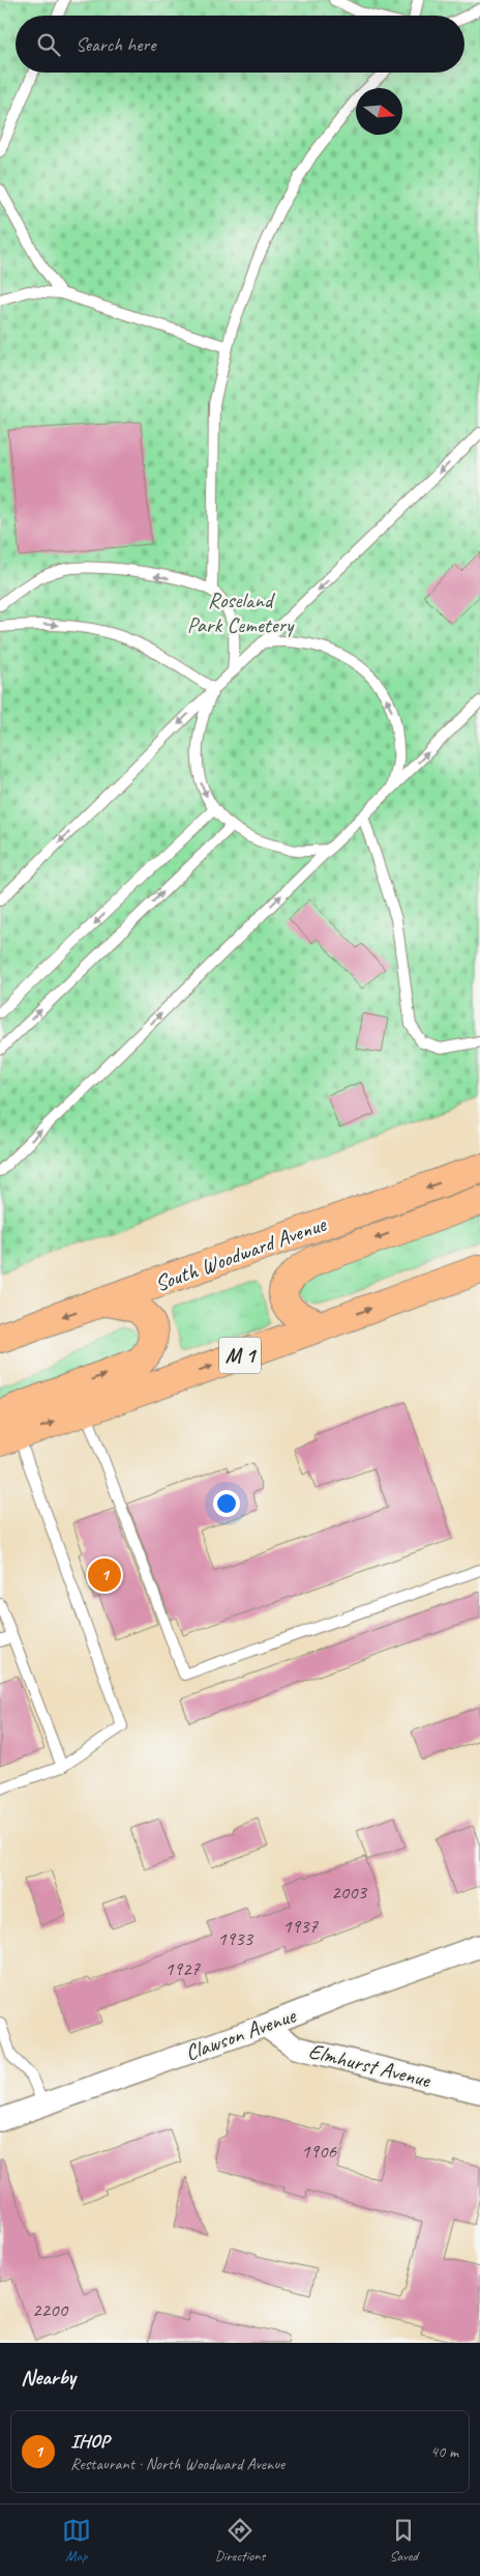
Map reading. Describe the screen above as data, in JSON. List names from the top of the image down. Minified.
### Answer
{"streets":{"main road":["South Woodward Avenue","M 1"],"street":["Clawson Avenue","Elmhurst Avenue"]},"crossings":[["Clawson Avenue","Elmhurst Avenue"]],"parks":["Roseland Park Cemetery"],"house_numbers":["2003","1937","1933","1927","1906","2200"],"north":"right","page":{"search":"Search here","pins":"1","heading":"Nearby","list":[{"mark":"1","name":"IHOP","note":"Restaurant · North Woodward Avenue","value":"40 m"}],"nav":["Map","Directions","Saved"]}}
